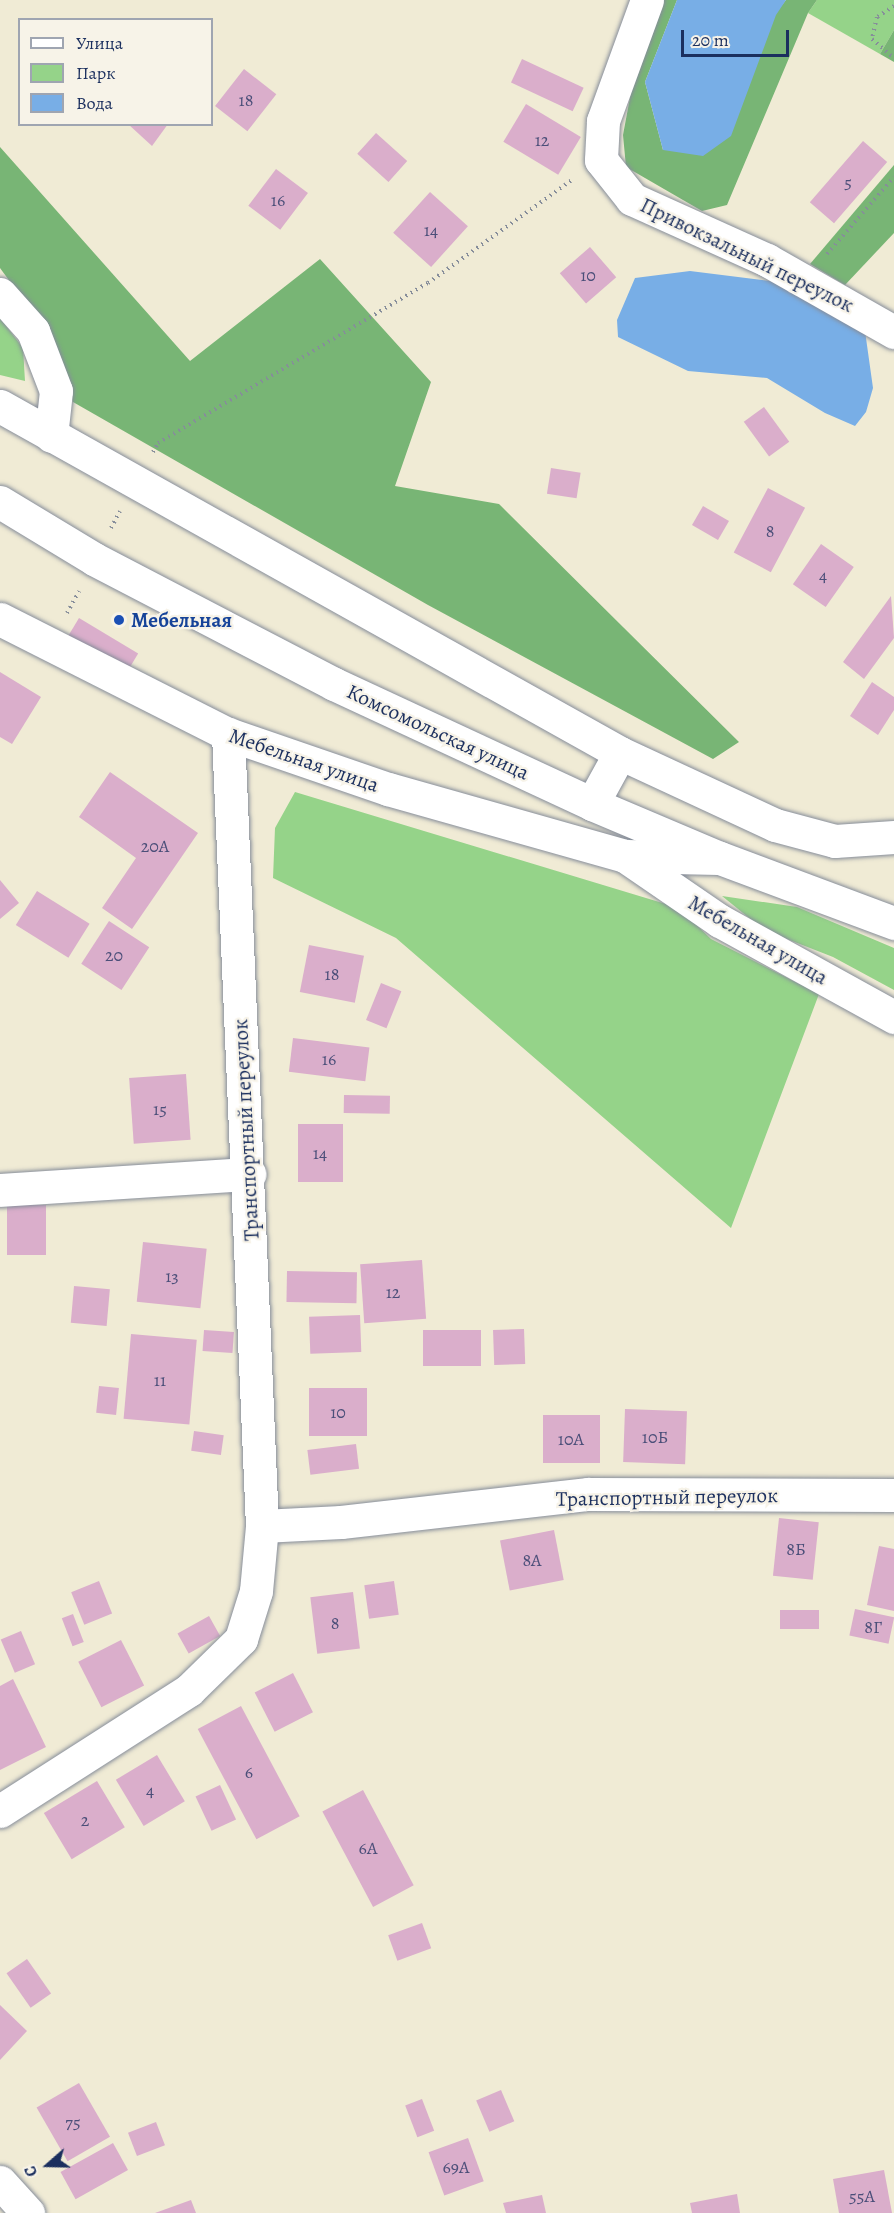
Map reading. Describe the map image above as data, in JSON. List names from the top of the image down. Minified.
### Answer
{"streets":{"street":["Привокзальный переулок","Комсомольская улица","Мебельная улица","Транспортный переулок"]},"crossings":[["Комсомольская улица","Мебельная улица"],["Мебельная улица","Транспортный переулок"]],"places":["Мебельная"],"house_numbers":["18","12","5","16","14","10","8","4","20А","20","18","16","15","14","13","12","11","10","10Б","10А","8Б","8А","8","8Г","6","4","2","6А","75","69А","55А"],"legend":["Улица","Парк","Вода"],"scale_bar":"20 m","north":"left"}
